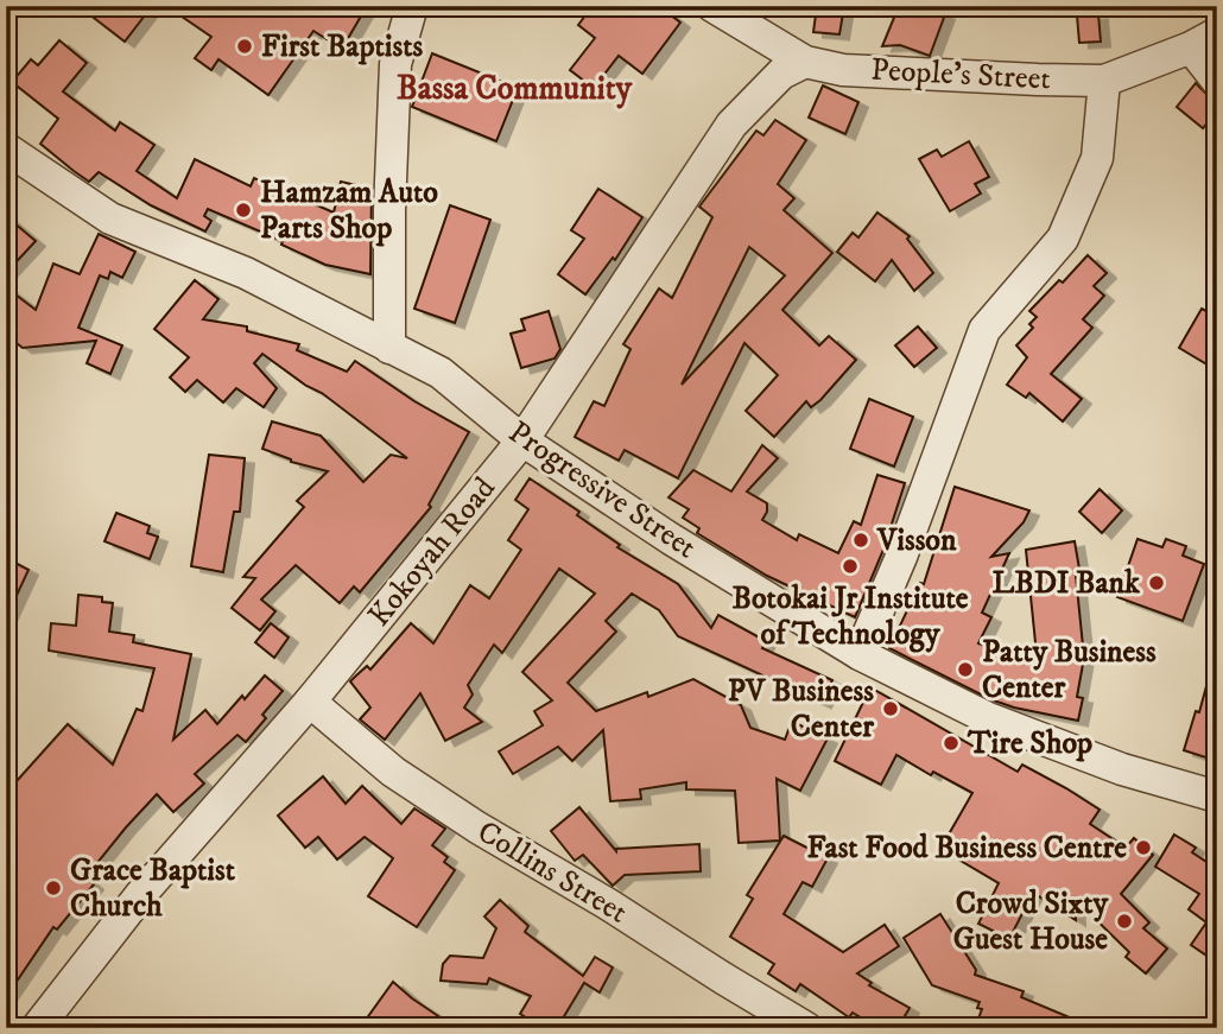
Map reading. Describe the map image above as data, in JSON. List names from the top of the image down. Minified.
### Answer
{"streets":{"street":["People's Street","Progressive Street","Kokoyah Road","Collins Street"]},"crossings":[["People's Street","Kokoyah Road"],["Progressive Street","Kokoyah Road"],["Kokoyah Road","Collins Street"]],"districts":["Bassa Community"],"places":["First Baptists","Hamzam Auto Parts Shop","Visson","Botokai Jr Institute of Technology","LBDI Bank","Patty Business Center","PV Business Center","Tire Shop","Fast Food Business Centre","Grace Baptist Church","Crowd Sixty Guest House"]}
